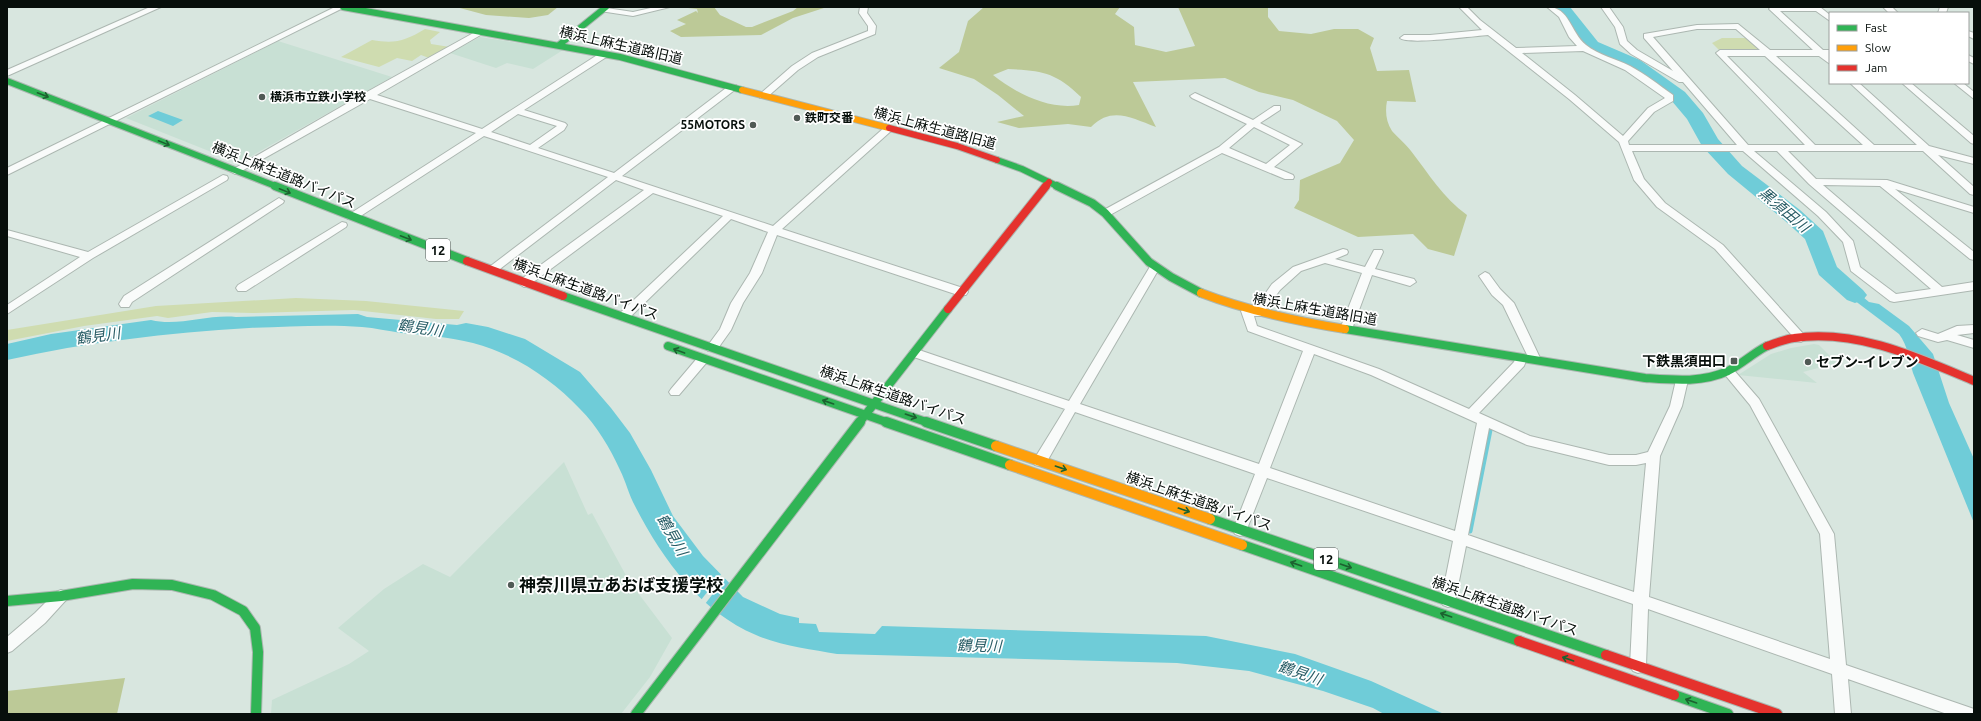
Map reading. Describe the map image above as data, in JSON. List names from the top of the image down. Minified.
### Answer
{"streets":{"street":["横浜上麻生道路旧道","横浜上麻生道路バイパス","12"]},"water":["黒須田川","鶴見川"],"places":{"other":["横浜市立鉄小学校","鉄町交番","55MOTORS","セブン-イレブン","神奈川県立あおば支援学校"],"transit":["下鉄黒須田口"]},"legend":["Fast","Slow","Jam"]}
